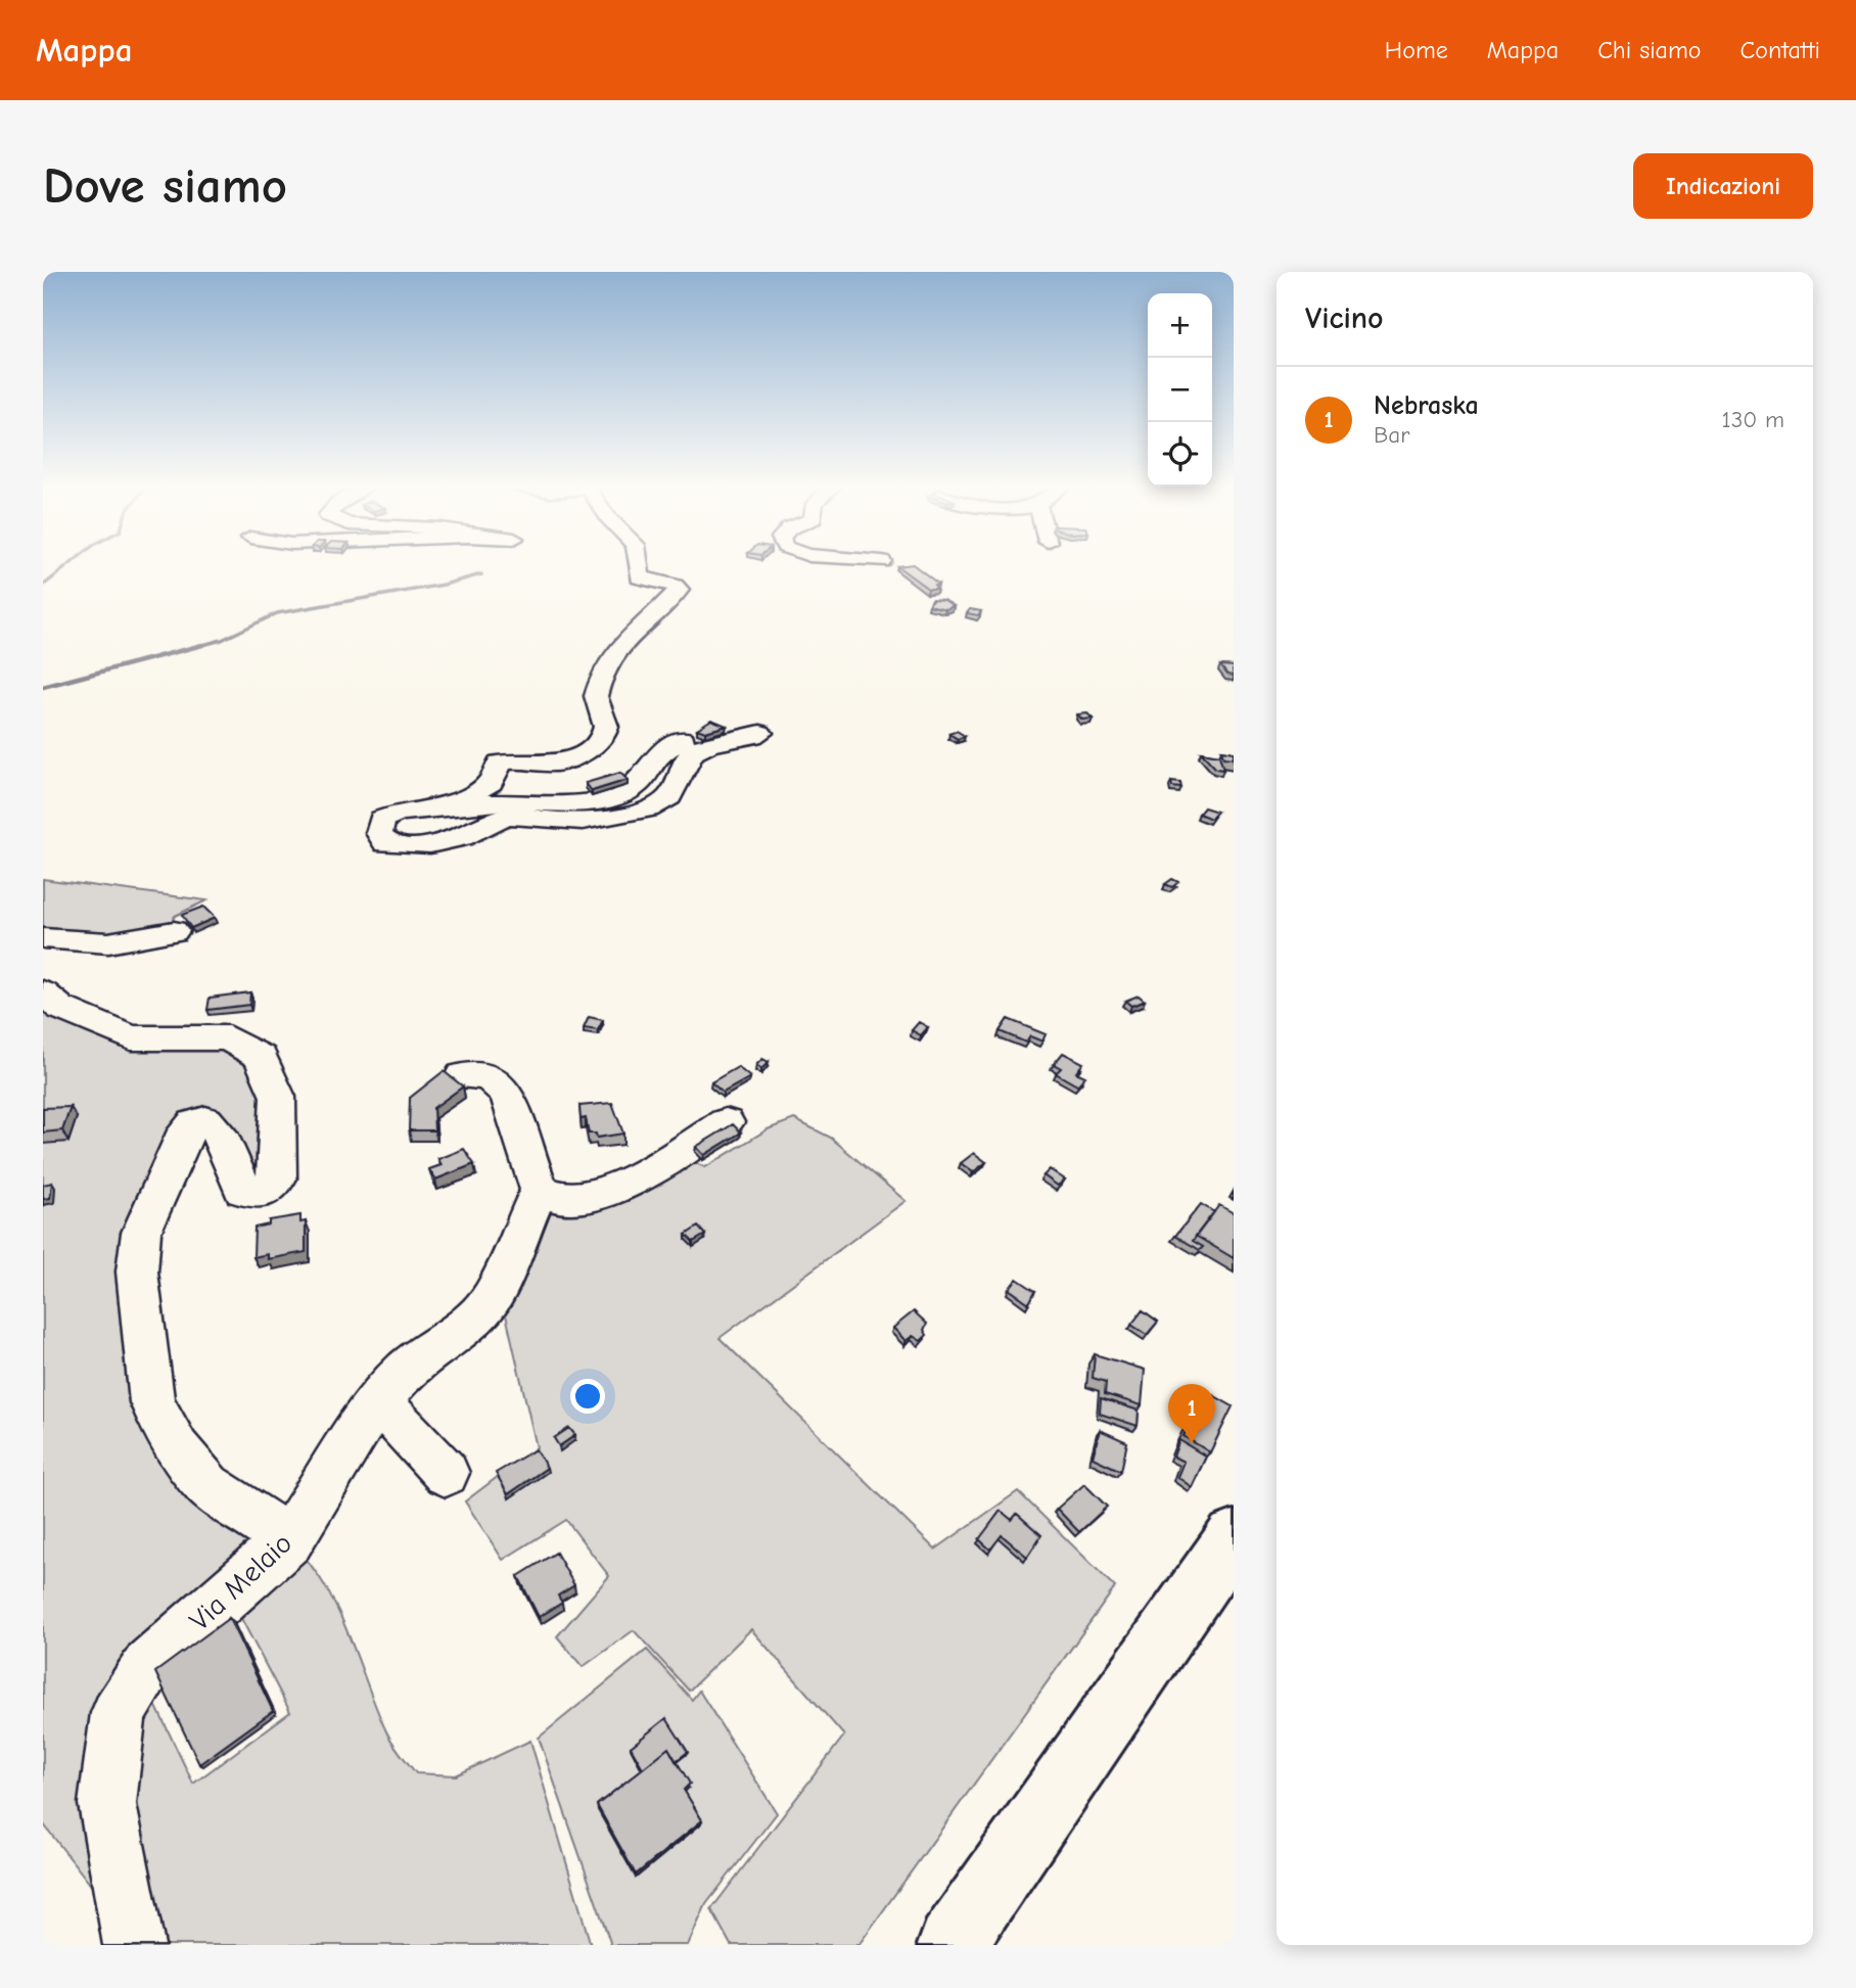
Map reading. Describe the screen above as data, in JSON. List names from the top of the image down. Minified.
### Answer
{"streets":{"street":["Via Melaio"]},"page":{"header":"Mappa","nav":["Home","Mappa","Chi siamo","Contatti"],"buttons":"Indicazioni","title":"Dove siamo","heading":"Vicino","map_buttons":["+","−"],"list":[{"mark":"1","name":"Nebraska","note":"Bar","value":"130 m"}],"pins":"1"}}
